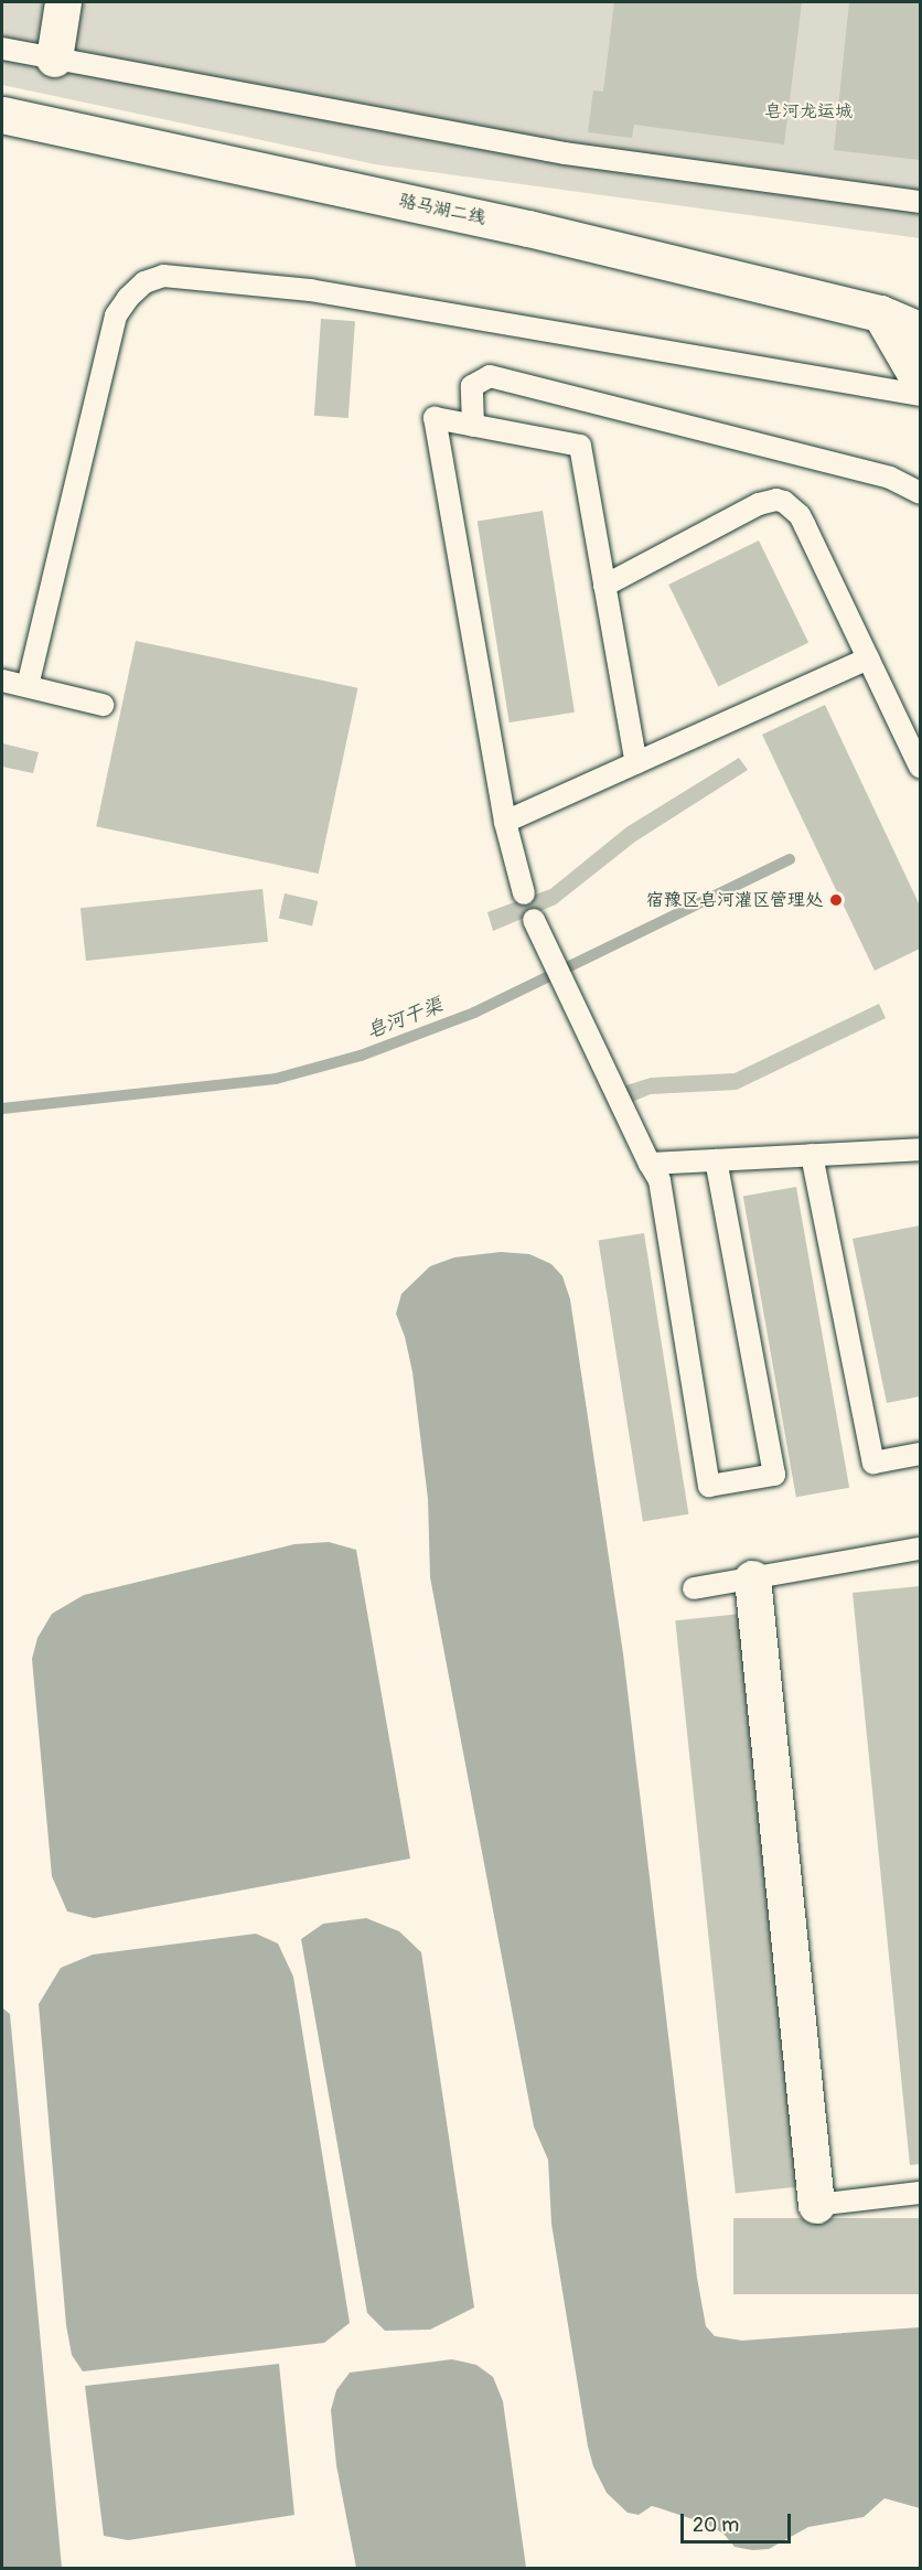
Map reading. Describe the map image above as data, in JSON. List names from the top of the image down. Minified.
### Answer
{"streets":{"street":["骆马湖二线"]},"water":["皂河干渠"],"parks":["皂河龙运城"],"places":["宿豫区皂河灌区管理处"],"scale_bar":"20 m"}
